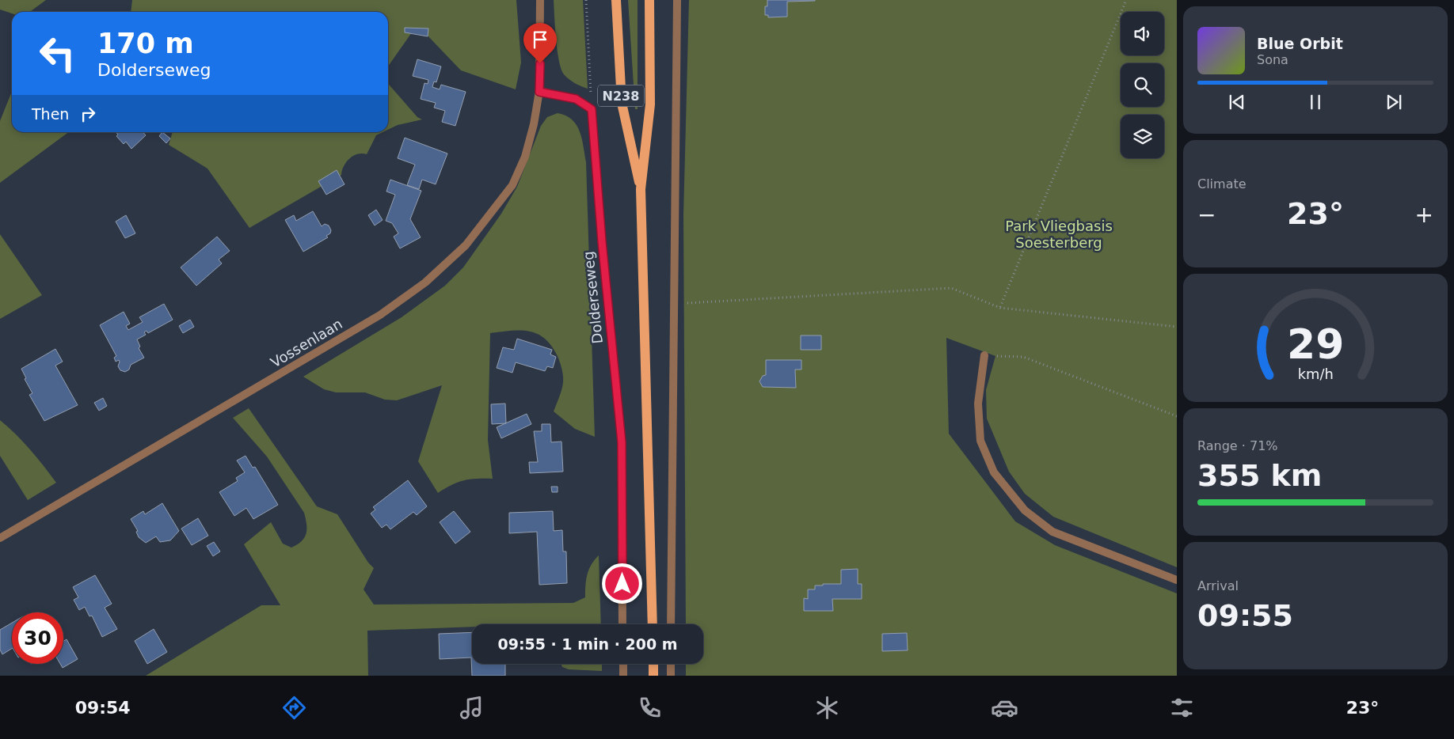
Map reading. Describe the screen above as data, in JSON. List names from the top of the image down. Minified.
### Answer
{"streets":{"main road":["N238"],"street":["Dolderseweg","Vossenlaan"]},"parks":["Park Vliegbasis Soesterberg"],"page":{"turn":["170 m","Dolderseweg"],"song":["Blue Orbit","Sona"],"then":"Then","tile":["Climate",["Range · 71%","355 km"],["Arrival","09:55"]],"heat":["−","23°","+"],"limit":"30","trip":"09:55 · 1 min · 200 m","tabs":["09:54","23°"],"gauge":["29","km/h"]}}
